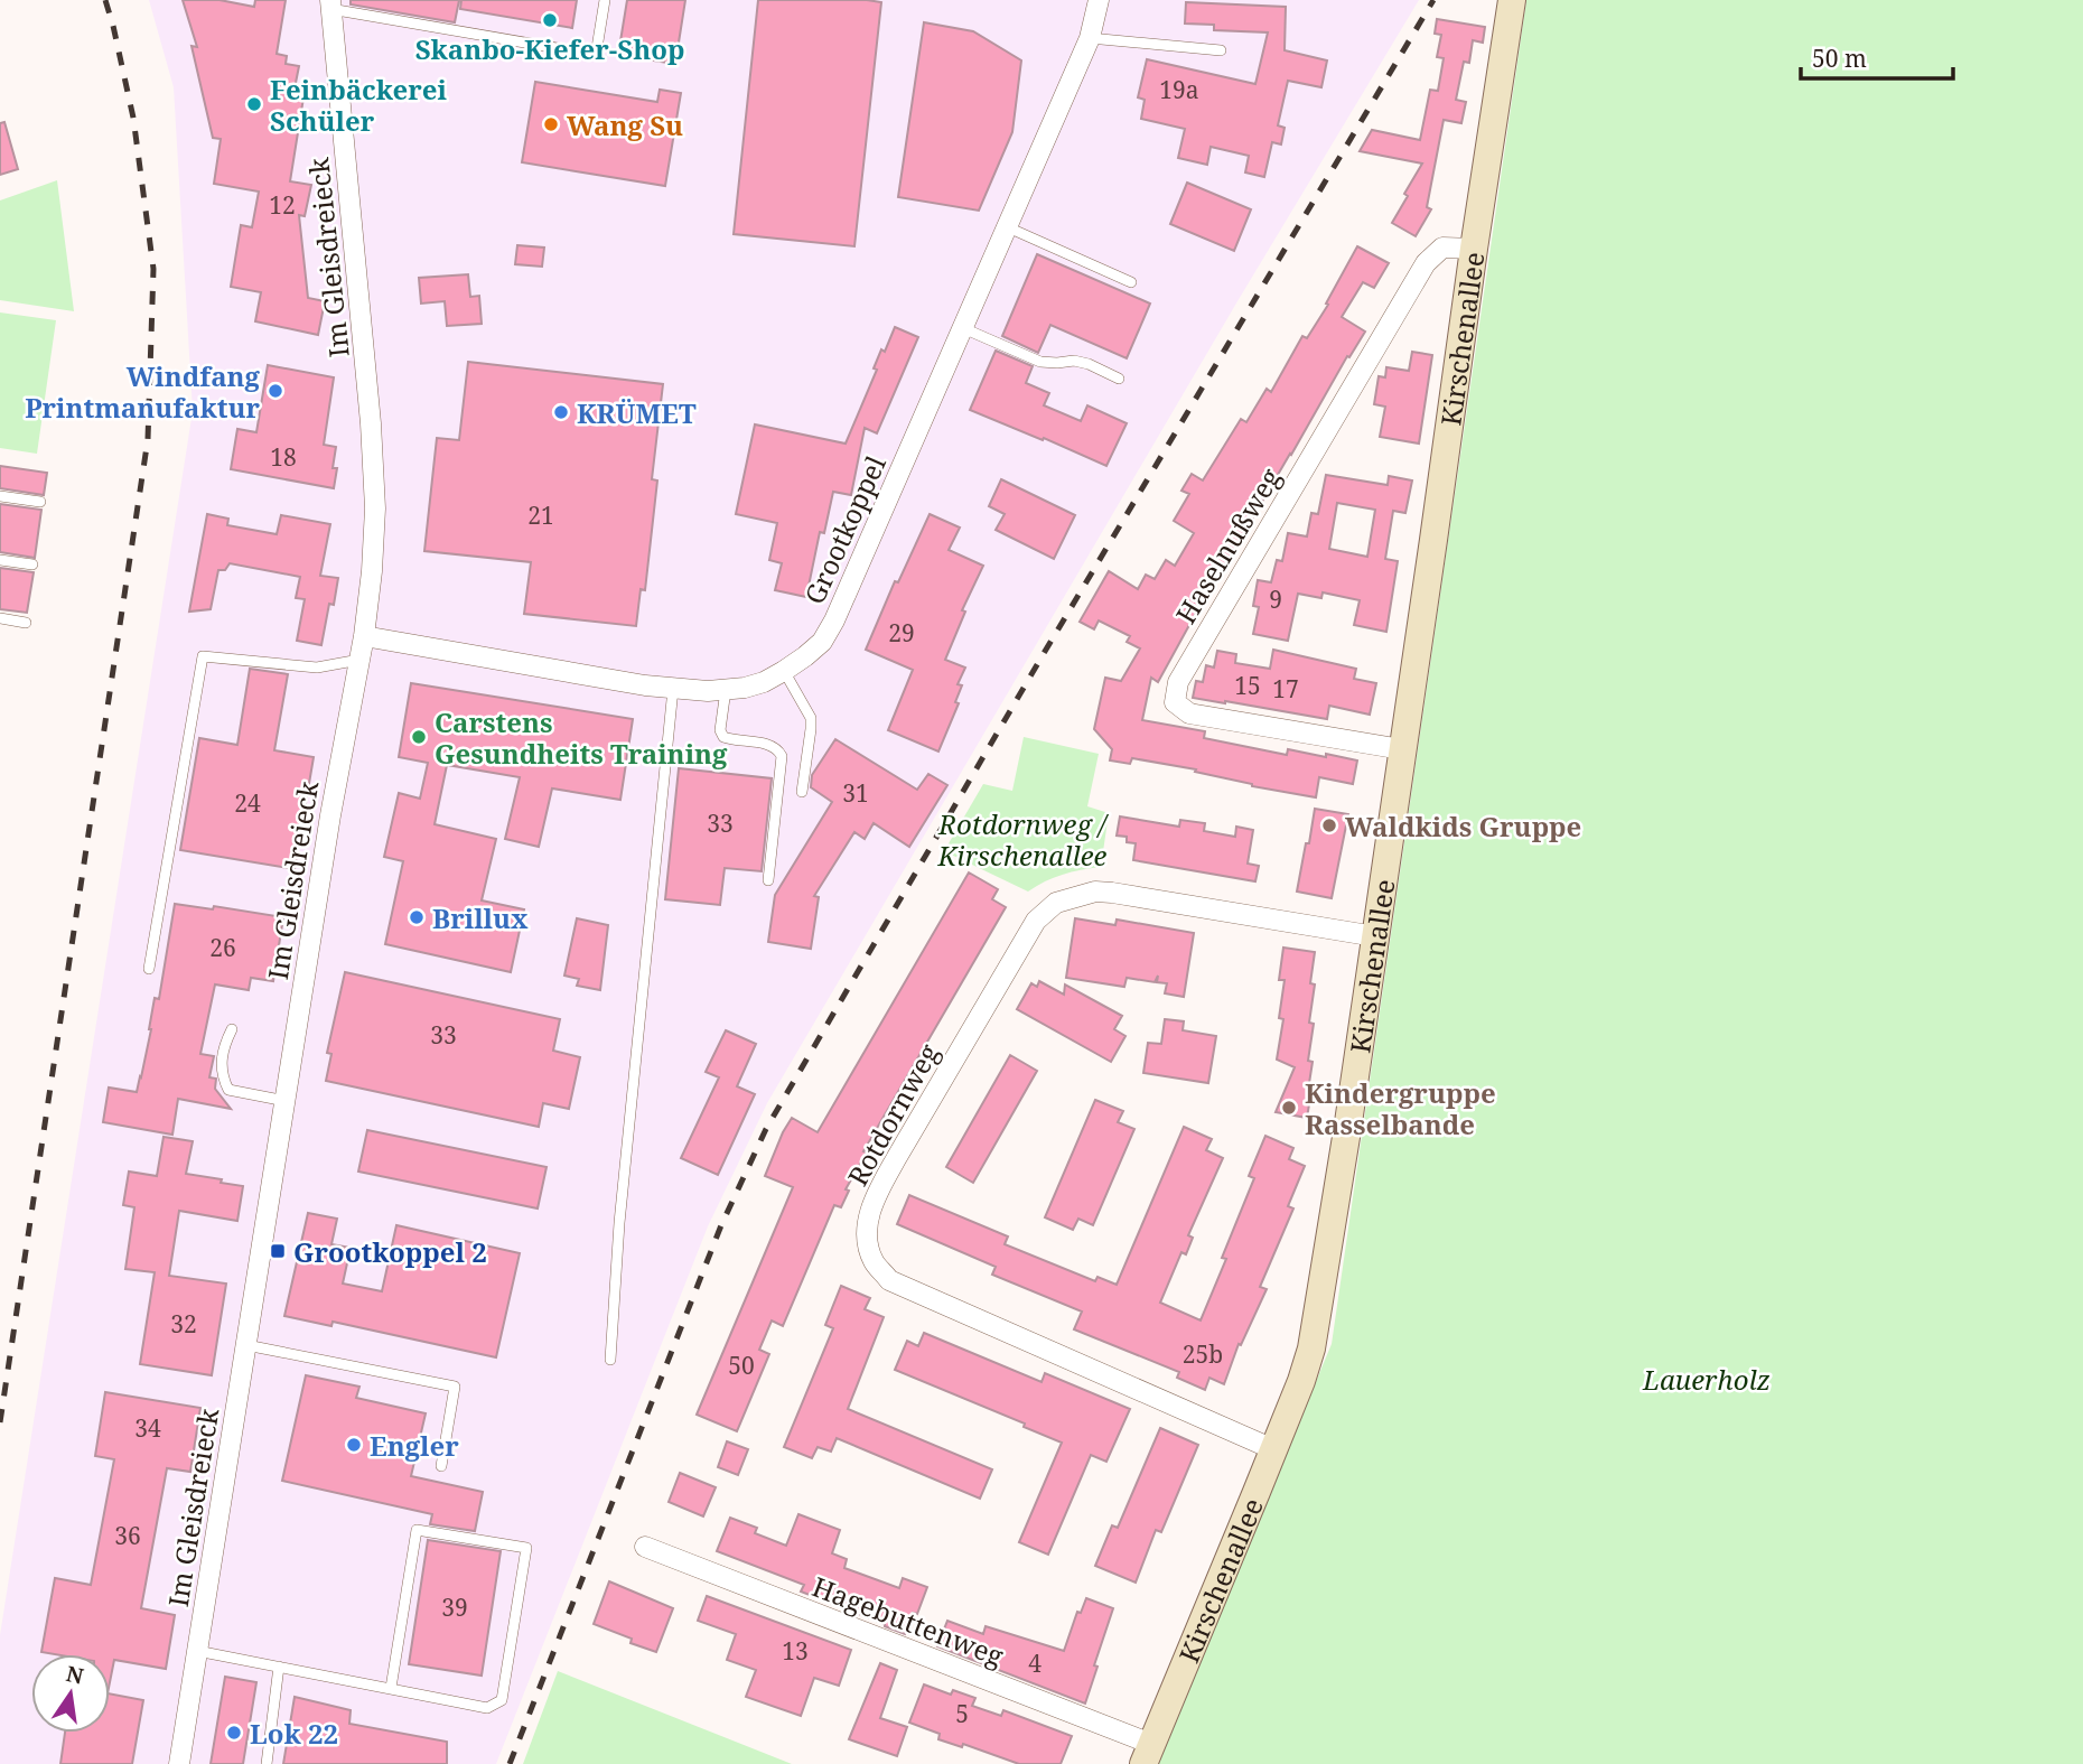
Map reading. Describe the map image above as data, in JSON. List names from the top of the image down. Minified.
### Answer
{"streets":{"street":["Im Gleisdreieck","Kirschenallee","Grootkoppel","Haselnußweg","Rotdornweg","Hagebuttenweg"]},"crossings":[["Im Gleisdreieck","Grootkoppel"],["Kirschenallee","Haselnußweg"],["Kirschenallee","Rotdornweg"],["Kirschenallee","Hagebuttenweg"]],"parks":["Rotdornweg / Kirschenallee","Lauerholz"],"places":{"other":["Skanbo-Kiefer-Shop","Feinbäckerei Schüler","Wang Su","Windfang Printmanufaktur","KRÜMET","Carstens Gesundheits Training","Waldkids Gruppe","Brillux","Kindergruppe Rasselbande","Engler","Lok 22"],"transit":["Grootkoppel 2"]},"house_numbers":["19a","12","18","21","9","29","15","17","31","24","33","26","33","32","25b","50","34","36","39","13","4","5"],"scale_bar":"50 m","north":"top"}
